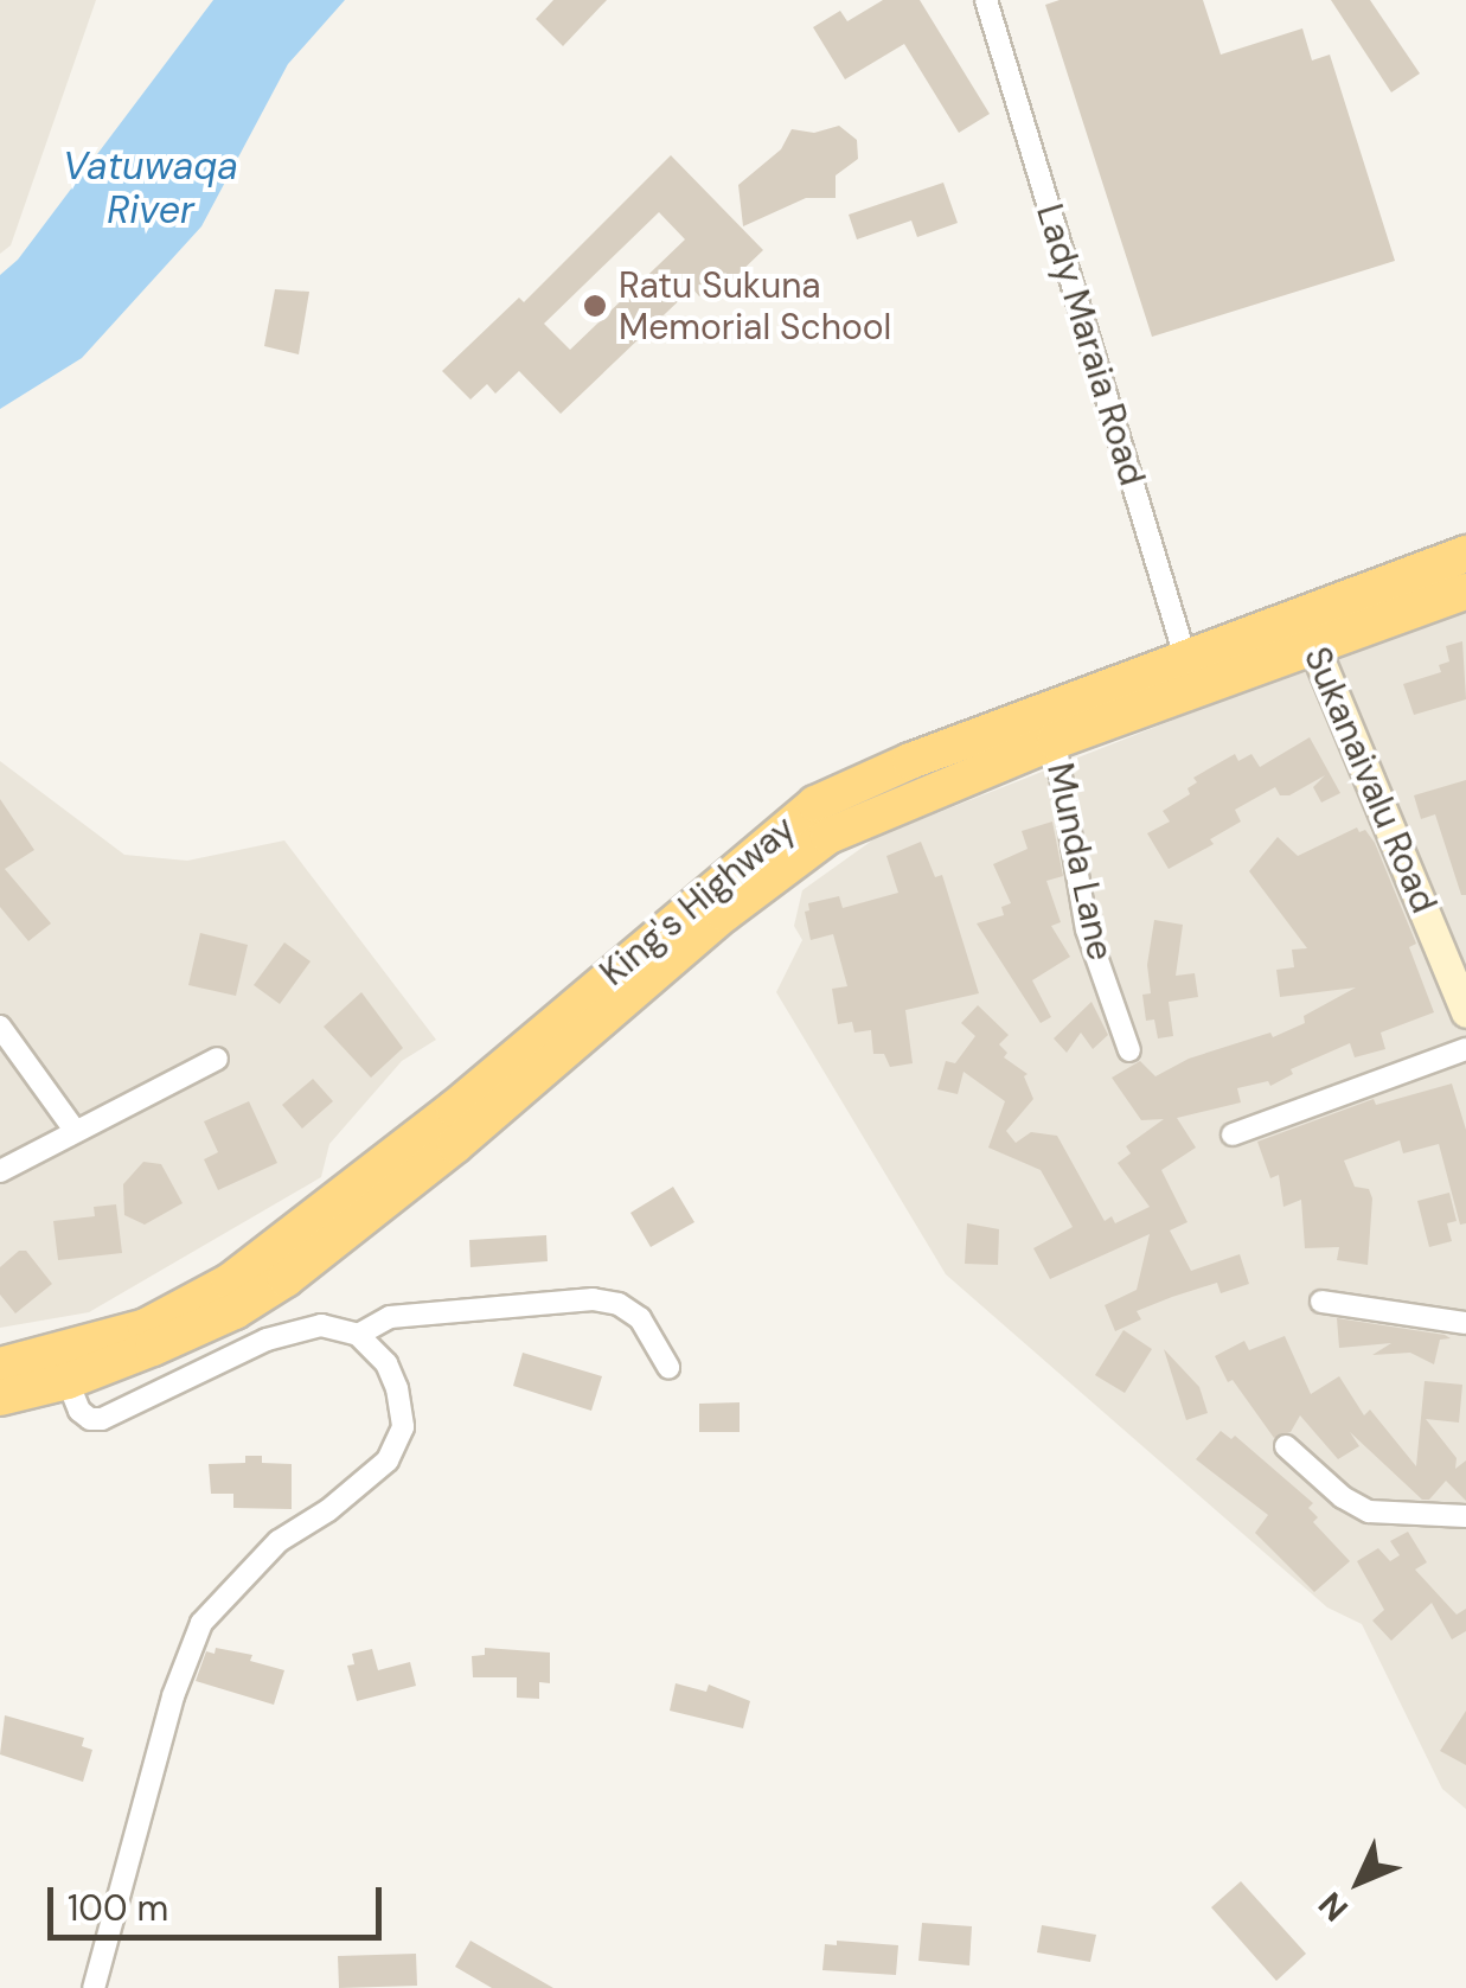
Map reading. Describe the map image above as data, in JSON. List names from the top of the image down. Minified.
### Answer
{"streets":{"highway":["King's Highway"],"main road":["Sukanaivalu Road"],"street":["Lady Maraia Road","Munda Lane"]},"crossings":[["Lady Maraia Road","King's Highway"],["Sukanaivalu Road","King's Highway"],["Munda Lane","King's Highway"]],"water":["Vatuwaqa River"],"places":["Ratu Sukuna Memorial School"],"scale_bar":"100 m","north":"bottom left"}
